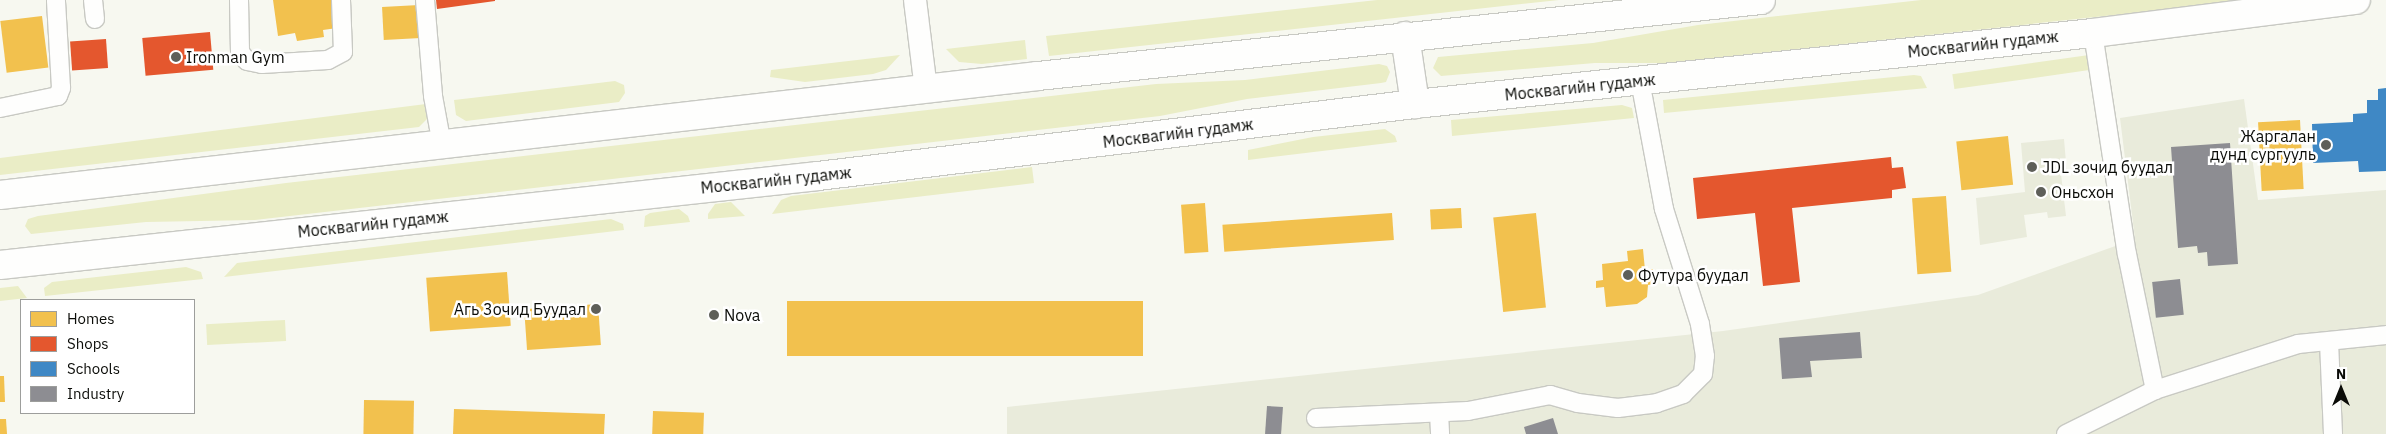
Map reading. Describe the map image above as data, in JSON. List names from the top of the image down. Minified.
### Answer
{"streets":{"highway":["Москвагийн гудамж"]},"places":["Ironman Gym","Жаргалан дунд сургууль","JDL зочид буудал","Оньсхон","Футура буудал","Агь 3очид Буудал","Nova"],"legend":["Homes","Shops","Schools","Industry"],"north":"top"}
